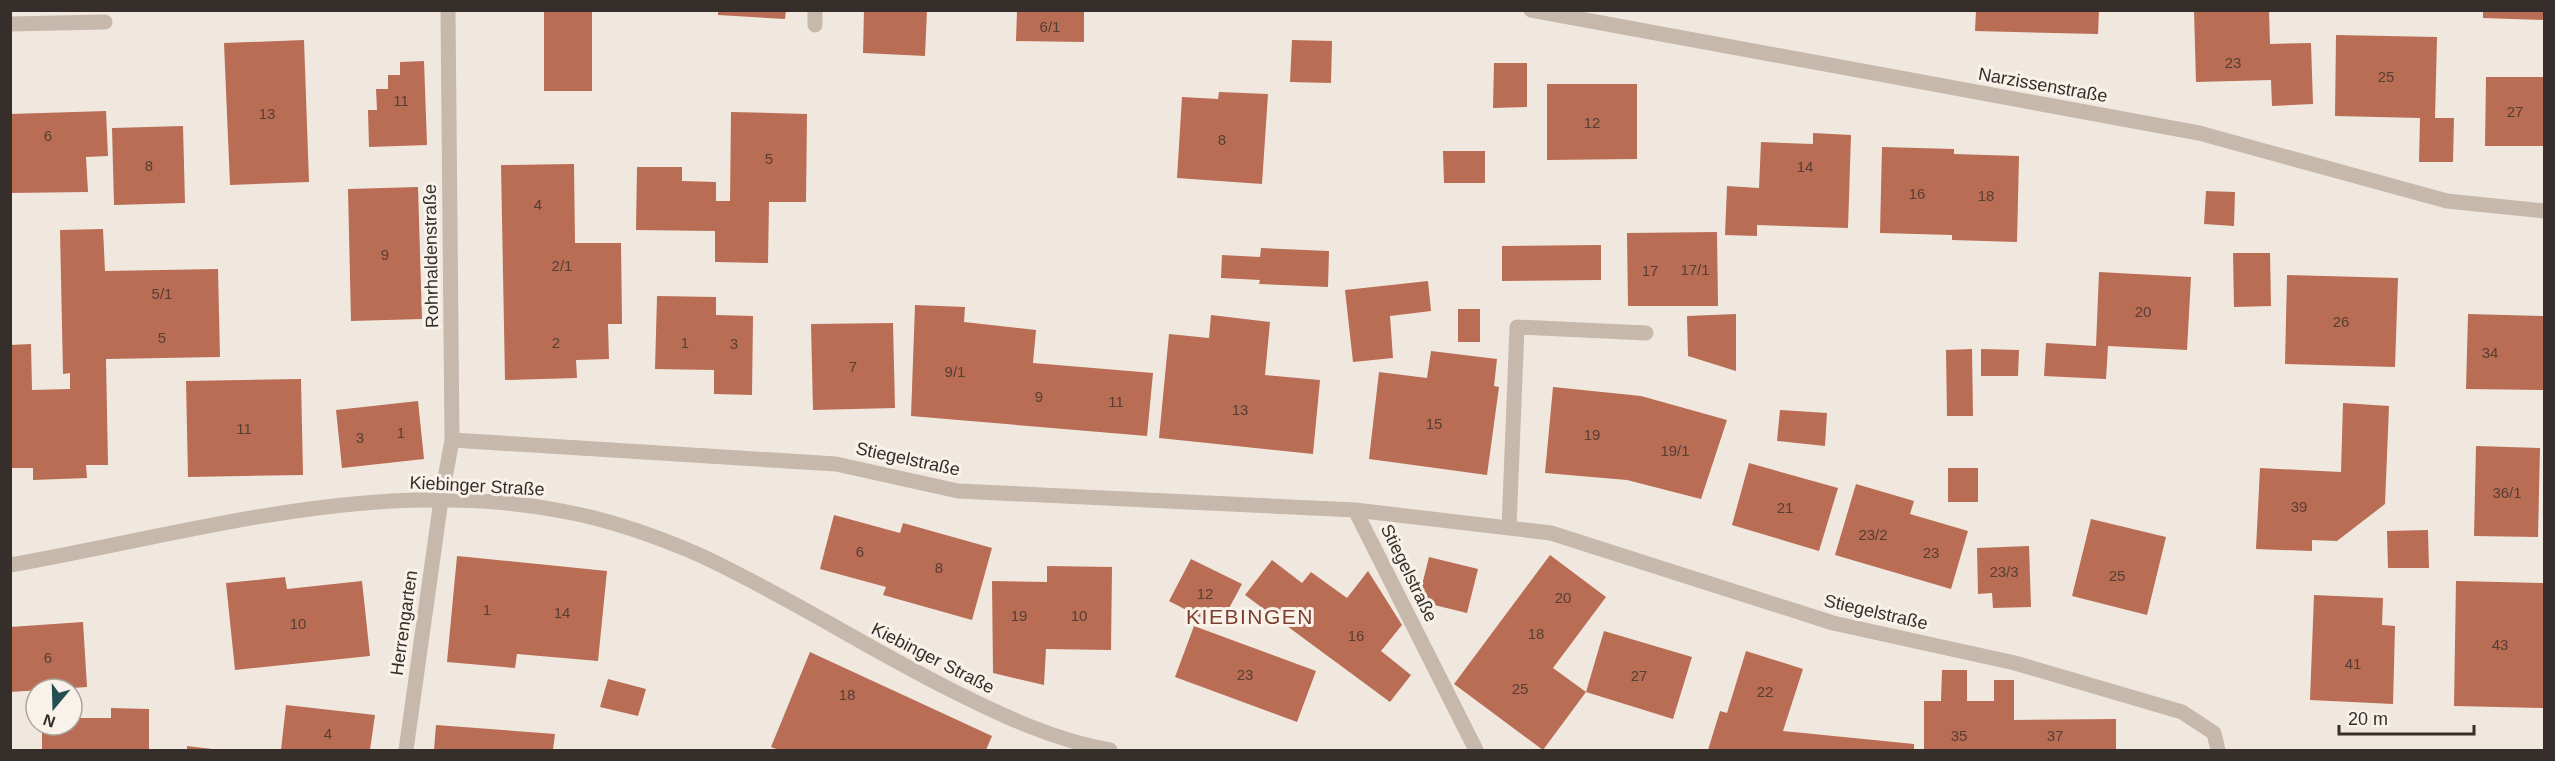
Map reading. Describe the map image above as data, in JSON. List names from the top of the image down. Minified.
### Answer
{"streets":{"street":["Narzissenstraße","Rohrhaldenstraße","Stiegelstraße","Kiebinger Straße","Herrengarten"]},"crossings":[["Rohrhaldenstraße","Stiegelstraße"],["Rohrhaldenstraße","Kiebinger Straße"],["Rohrhaldenstraße","Herrengarten"],["Kiebinger Straße","Herrengarten"]],"districts":["KIEBINGEN"],"house_numbers":["6/1","23","25","11","27","13","12","6","8","5","8","14","16","18","4","9","2/1","17/1","17","5/1","20","26","5","2","1","3","34","7","9/1","9","11","13","15","11","1","19","3","19/1","36/1","39","21","23/2","6","23","8","23/3","25","12","20","1","14","19","10","10","18","16","43","6","41","23","27","25","22","18","4","35","37"],"scale_bar":"20 m","north":"bottom"}
